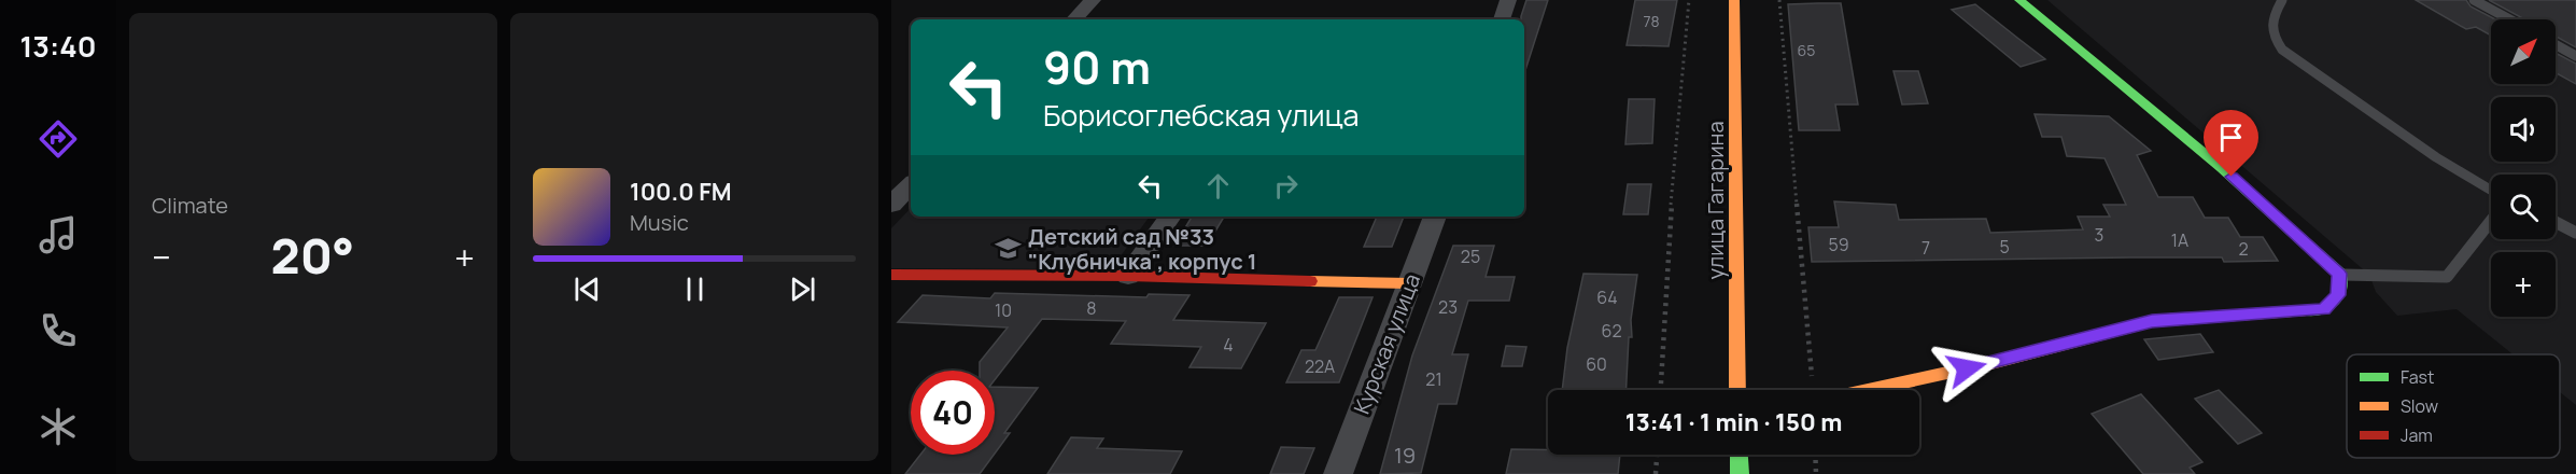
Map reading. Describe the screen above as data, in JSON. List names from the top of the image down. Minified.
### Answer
{"streets":{"street":["улица Гагарина","Курская улица"]},"places":{"school or university":["Детский сад №33 \"Клубничка\", корпус 1"]},"house_numbers":["78","65","3","1А","59","5","7","2","25","64","23","8","10","62","4","60","22А","21","19"],"legend":["Fast","Slow","Jam"],"north":"top right","page":{"tabs":"13:40","tile":"Climate","map_buttons":"+","turn":["90 m","Борисоглебская улица"],"song":["100.0 FM","Music"],"heat":["−","20°","+"],"limit":"40","trip":"13:41 · 1 min · 150 m"}}
